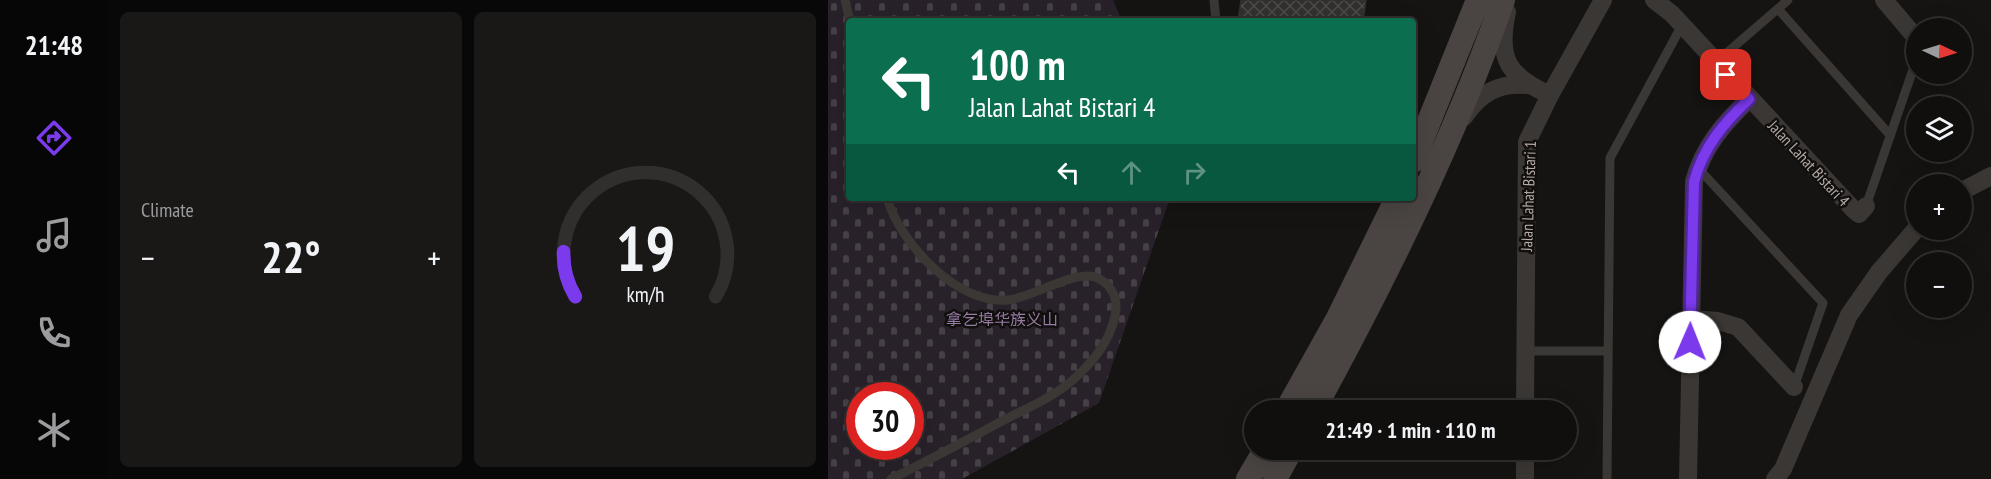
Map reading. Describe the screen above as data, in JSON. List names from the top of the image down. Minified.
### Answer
{"streets":{"street":["Jalan Lahat Bistari 4","Jalan Lahat Bistari 1"]},"parks":["拿乞埠华族义山"],"north":"right","page":{"tabs":"21:48","tile":"Climate","map_buttons":["+","−"],"turn":["100 m","Jalan Lahat Bistari 4"],"heat":["−","22°","+"],"limit":"30","trip":"21:49 · 1 min · 110 m","gauge":["19","km/h"]}}
